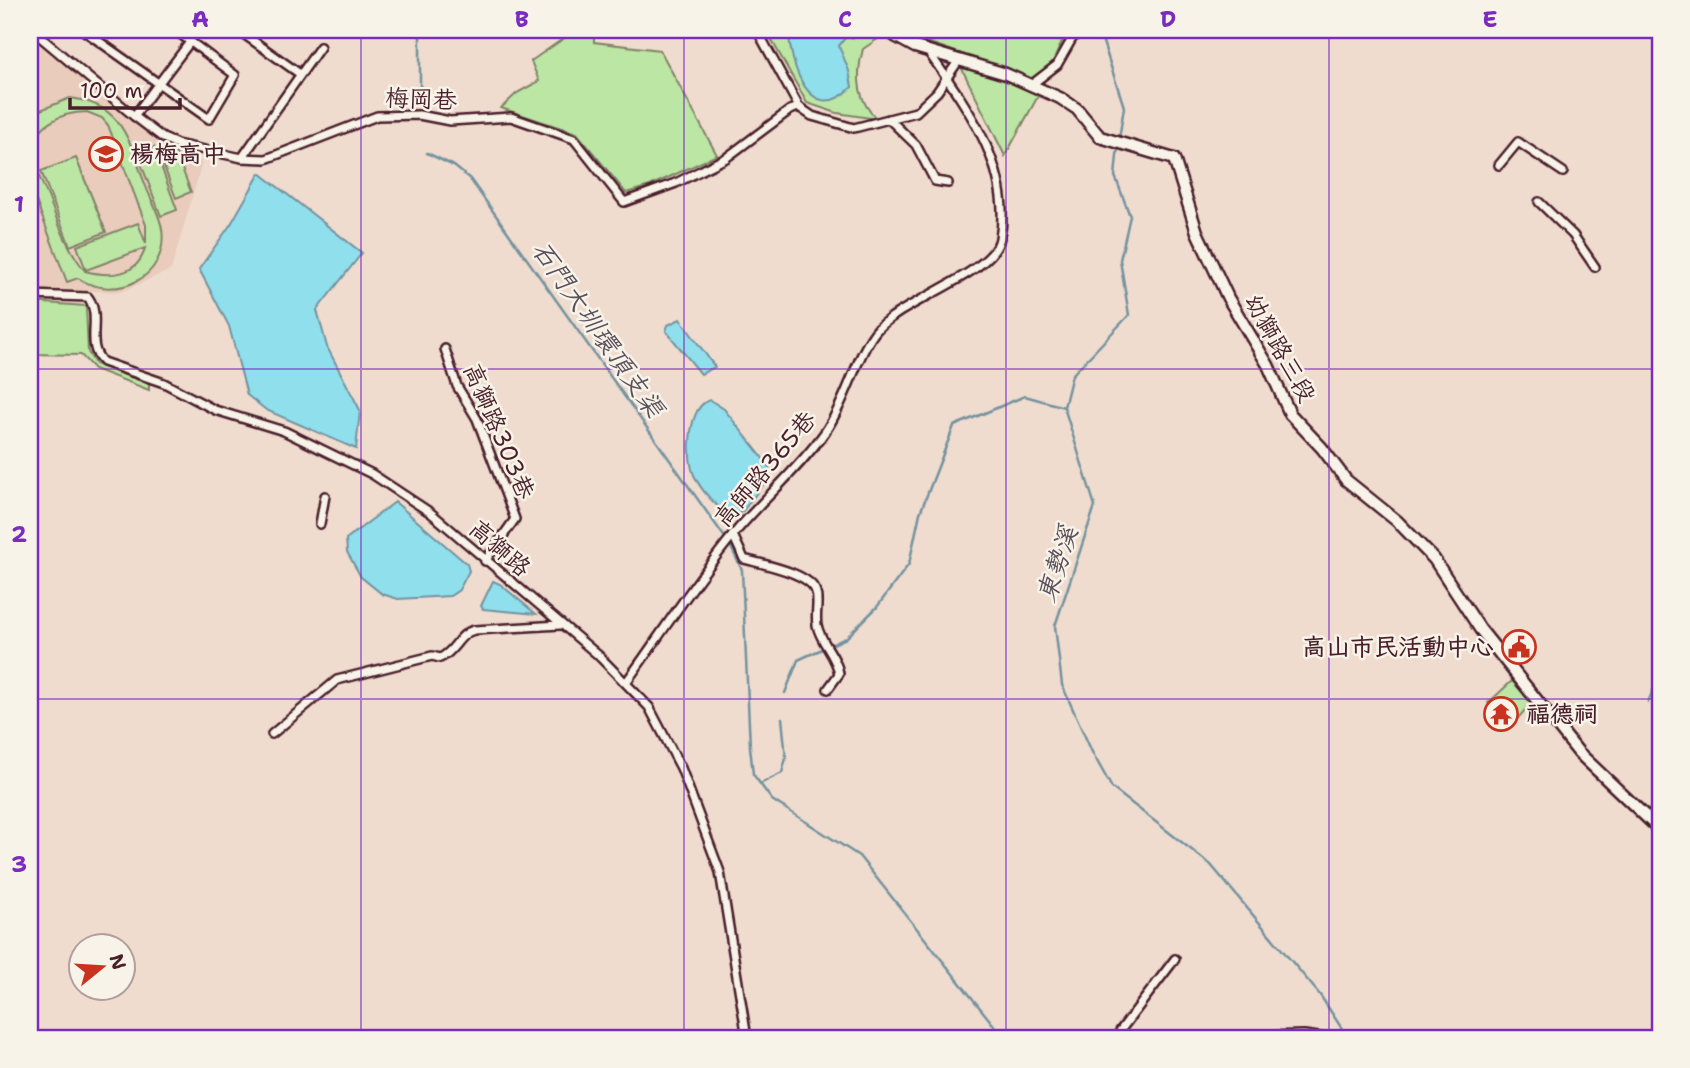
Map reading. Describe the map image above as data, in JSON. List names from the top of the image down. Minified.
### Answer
{"streets":{"street":["梅岡巷","幼獅路三段","高獅路303巷","高師路365巷","高獅路"]},"crossings":[["幼獅路三段","高師路365巷"],["高獅路303巷","高獅路"],["高師路365巷","高獅路"]],"water":["石門大圳環頂支渠","東勢溪"],"places":{"school or university":["楊梅高中"],"public building":["高山市民活動中心"],"temple":["福德祠"]},"scale_bar":"100 m","north":"right","grid":{"columns":["A","B","C","D","E"],"rows":["1","2","3"]}}
